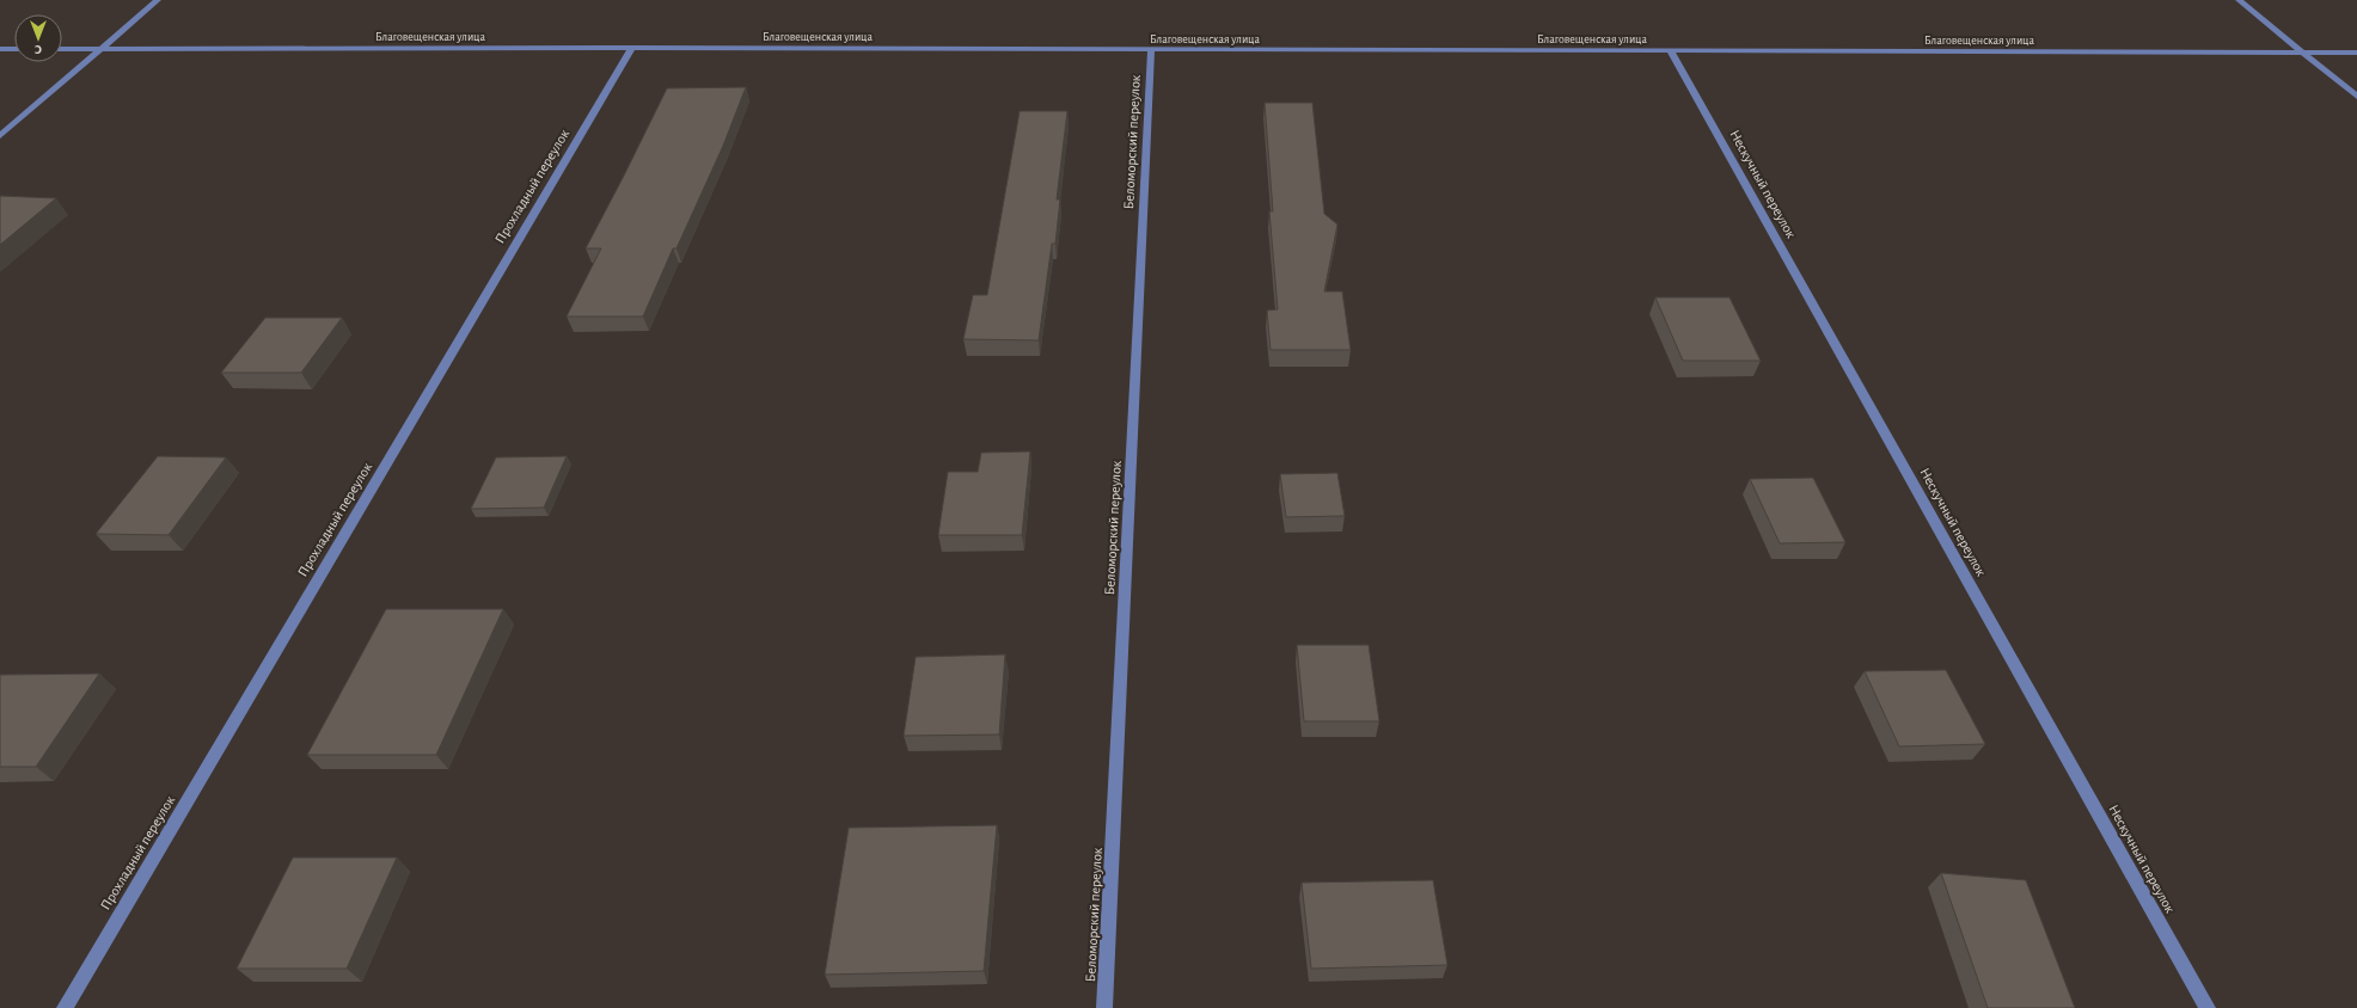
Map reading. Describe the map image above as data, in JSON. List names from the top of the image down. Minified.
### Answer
{"streets":{"street":["Благовещенская улица","Беломорский переулок","Нескучный переулок","Прохладный переулок"]},"crossings":[["Благовещенская улица","Беломорский переулок"],["Благовещенская улица","Нескучный переулок"],["Благовещенская улица","Прохладный переулок"]],"north":"bottom"}
